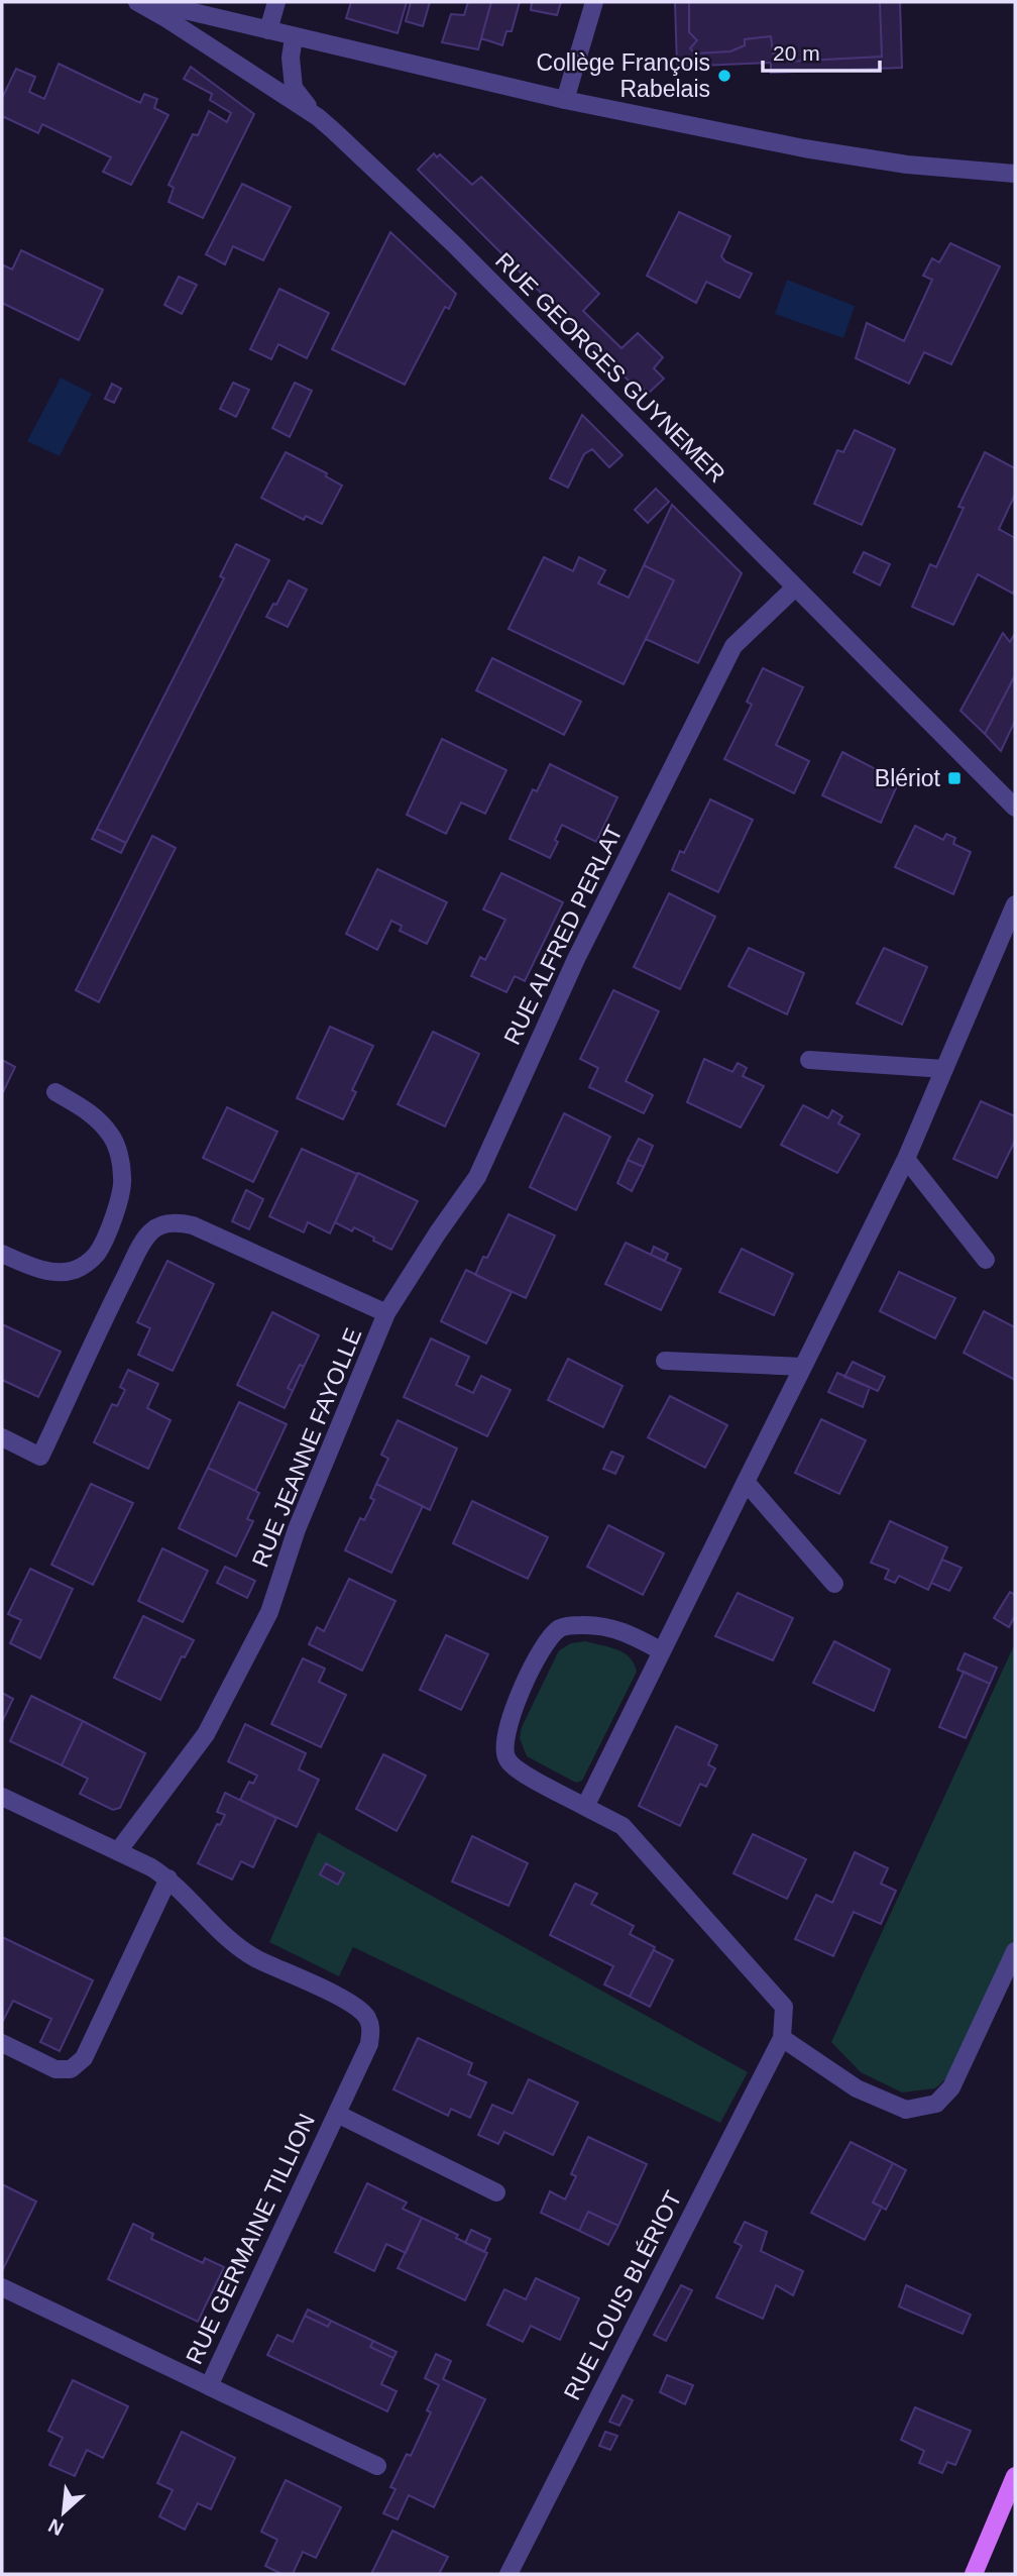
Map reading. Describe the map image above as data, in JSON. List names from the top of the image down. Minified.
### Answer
{"streets":{"street":["RUE GEORGES GUYNEMER","RUE ALFRED PERLAT","RUE JEANNE FAYOLLE","RUE GERMAINE TILLION","RUE LOUIS BLÉRIOT"]},"crossings":[["RUE GEORGES GUYNEMER","RUE ALFRED PERLAT"],["RUE ALFRED PERLAT","RUE JEANNE FAYOLLE"]],"places":{"other":["Collège François Rabelais"],"transit":["Blériot"]},"scale_bar":"20 m","north":"bottom left"}
